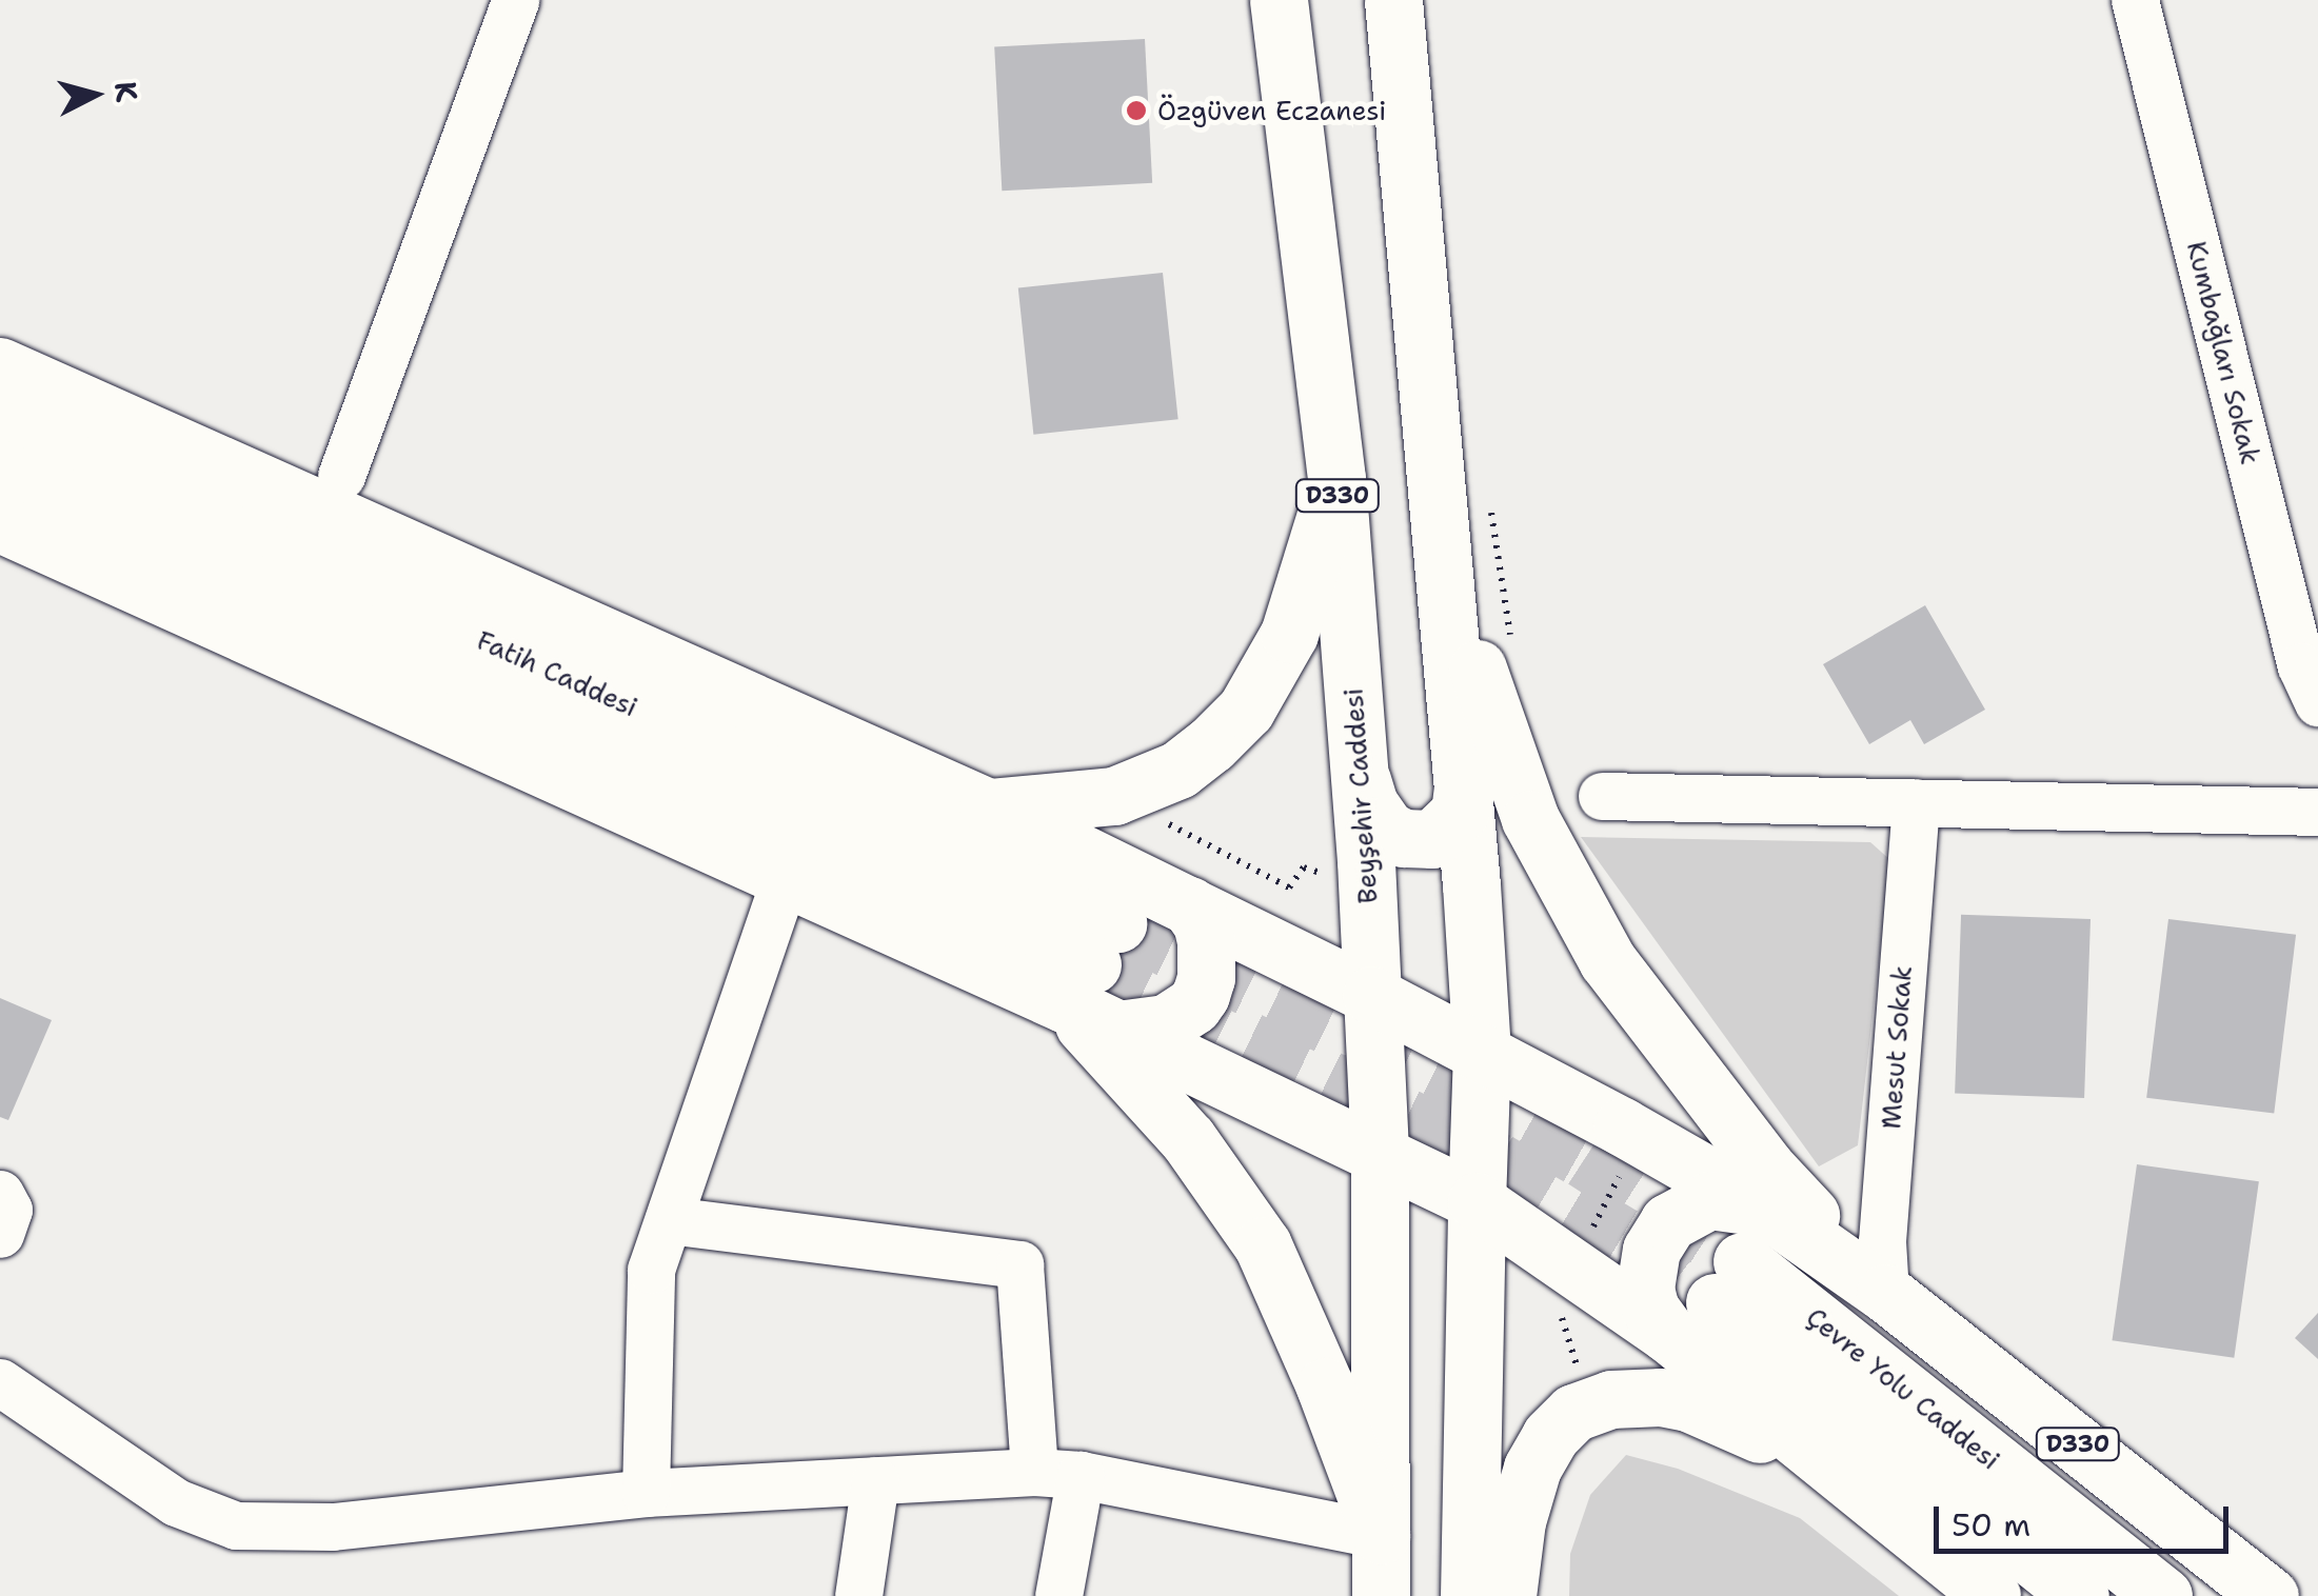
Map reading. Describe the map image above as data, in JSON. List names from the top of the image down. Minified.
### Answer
{"streets":{"main road":["D330","Fatih Caddesi","Beyşehir Caddesi","Çevre Yolu Caddesi"],"street":["Kumbağları Sokak","Mesut Sokak"]},"crossings":[["D330","Mesut Sokak"]],"places":["Özgüven Eczanesi"],"scale_bar":"50 m","north":"right"}
